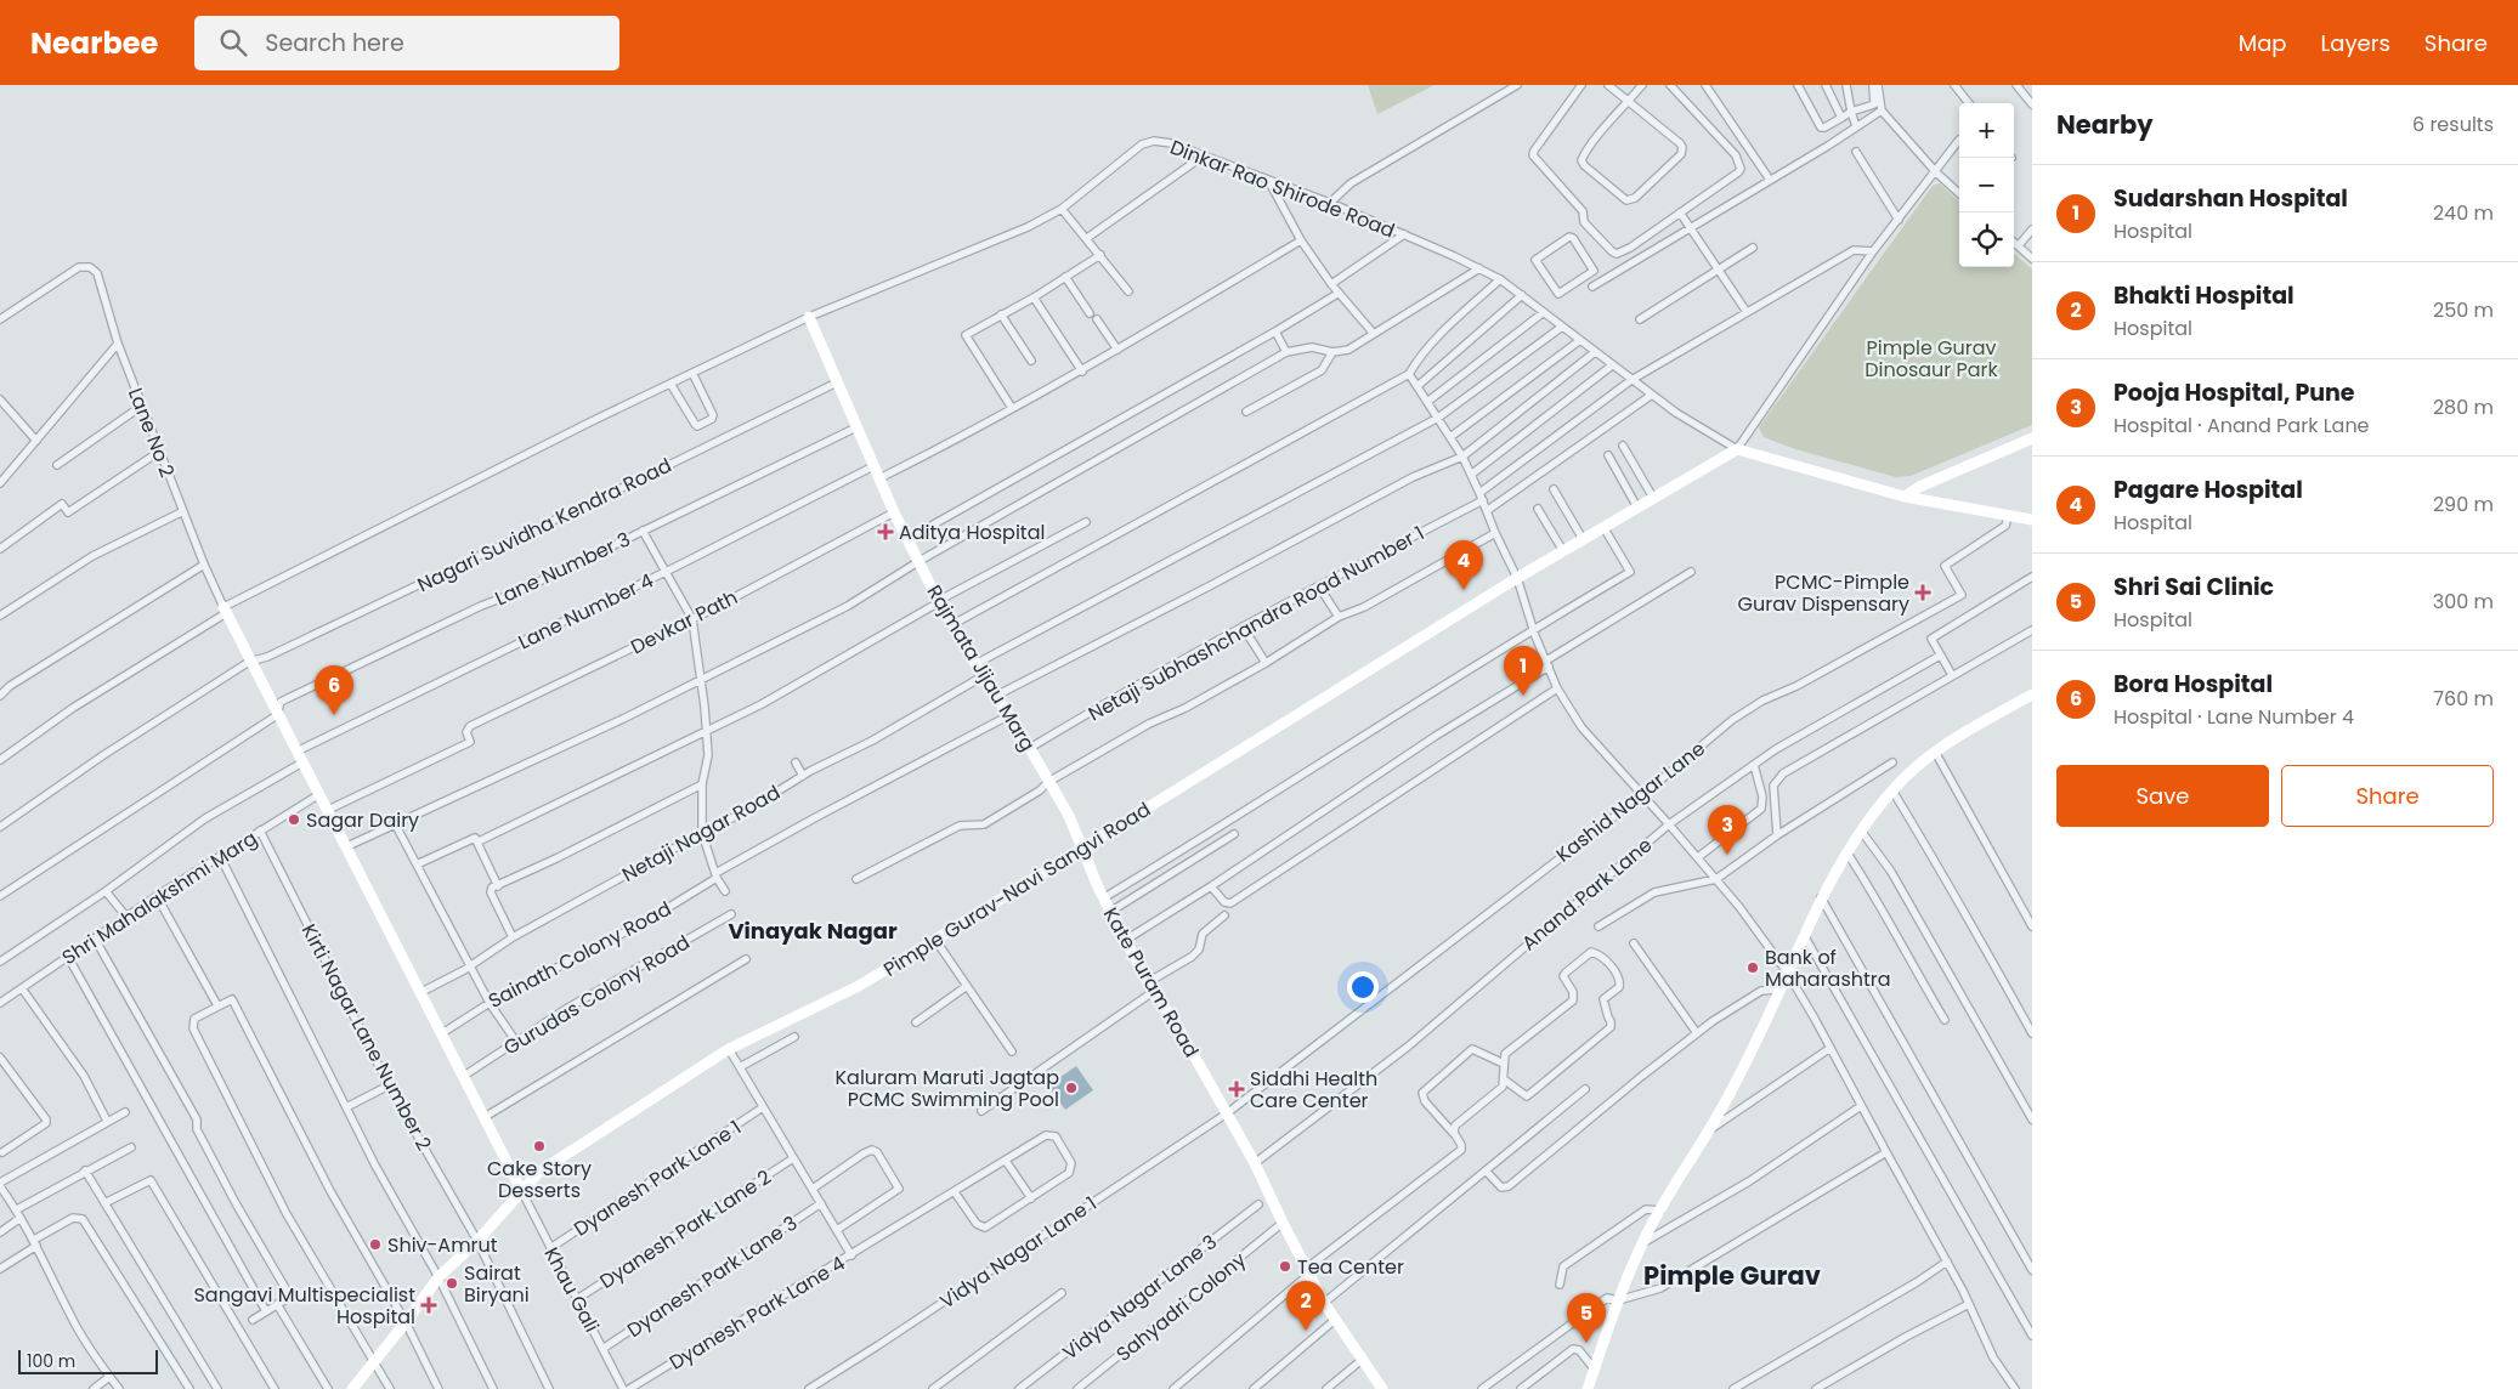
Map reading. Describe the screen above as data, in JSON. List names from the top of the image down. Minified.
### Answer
{"streets":{"street":["Dinkar Rao Shirode Road","Lane No 2","Nagari Suvidha Kendra Road","Lane Number 3","Lane Number 4","Devkar Path","Netaji Subhashchandra Road Number 1","Rajmata Jijau Marg","Kashid Nagar Lane","Netaji Nagar Road","Pimple Gurav-Navi Sangvi Road","Anand Park Lane","Shri Mahalakshmi Marg","Sainath Colony Road","Kate Puram Road","Gurudas Colony Road","Kirti Nagar Lane Number 2","Dyanesh Park Lane 1","Dyanesh Park Lane 2","Vidya Nagar Lane 1","Dyanesh Park Lane 3","Khau Gali","Vidya Nagar Lane 3","Sahyadri Colony","Dyanesh Park Lane 4"]},"crossings":[["Dinkar Rao Shirode Road","Lane No 2"],["Dinkar Rao Shirode Road","Netaji Subhashchandra Road Number 1"],["Dinkar Rao Shirode Road","Rajmata Jijau Marg"],["Dinkar Rao Shirode Road","Pimple Gurav-Navi Sangvi Road"],["Nagari Suvidha Kendra Road","Rajmata Jijau Marg"],["Lane Number 3","Rajmata Jijau Marg"],["Lane Number 4","Rajmata Jijau Marg"],["Devkar Path","Rajmata Jijau Marg"],["Netaji Subhashchandra Road Number 1","Rajmata Jijau Marg"],["Rajmata Jijau Marg","Netaji Nagar Road"],["Rajmata Jijau Marg","Pimple Gurav-Navi Sangvi Road"],["Rajmata Jijau Marg","Sainath Colony Road"],["Rajmata Jijau Marg","Kate Puram Road"],["Kashid Nagar Lane","Kate Puram Road"],["Kashid Nagar Lane","Vidya Nagar Lane 1"],["Pimple Gurav-Navi Sangvi Road","Kate Puram Road"],["Pimple Gurav-Navi Sangvi Road","Kirti Nagar Lane Number 2"],["Pimple Gurav-Navi Sangvi Road","Khau Gali"],["Shri Mahalakshmi Marg","Kirti Nagar Lane Number 2"],["Kate Puram Road","Vidya Nagar Lane 1"],["Dyanesh Park Lane 1","Khau Gali"],["Dyanesh Park Lane 2","Khau Gali"],["Dyanesh Park Lane 3","Khau Gali"]],"districts":["Vinayak Nagar","Pimple Gurav"],"parks":["Pimple Gurav Dinosaur Park"],"places":{"health":["Aditya Hospital","PCMC-Pimple Gurav Dispensary","Siddhi Health Care Center","Sangavi Multispecialist Hospital"],"other":["Sagar Dairy","Bank of Maharashtra","Kaluram Maruti Jagtap PCMC Swimming Pool","Cake Story Desserts","Shiv-Amrut","Tea Center","Sairat Biryani"]},"scale_bar":"100 m","page":{"header":"Nearbee","search":"Search here","nav":["Map","Layers","Share"],"heading":["Nearby","6 results"],"map_buttons":["+","−"],"list":[{"mark":"1","name":"Sudarshan Hospital","note":"Hospital","value":"240 m"},{"mark":"2","name":"Bhakti Hospital","note":"Hospital","value":"250 m"},{"mark":"3","name":"Pooja Hospital, Pune","note":"Hospital · Anand Park Lane","value":"280 m"},{"mark":"4","name":"Pagare Hospital","note":"Hospital","value":"290 m"},{"mark":"5","name":"Shri Sai Clinic","note":"Hospital","value":"300 m"},{"mark":"6","name":"Bora Hospital","note":"Hospital · Lane Number 4","value":"760 m"}],"pins":["4","1","6","3","2","5"],"buttons":["Save","Share"],"scale":"100 m"}}
